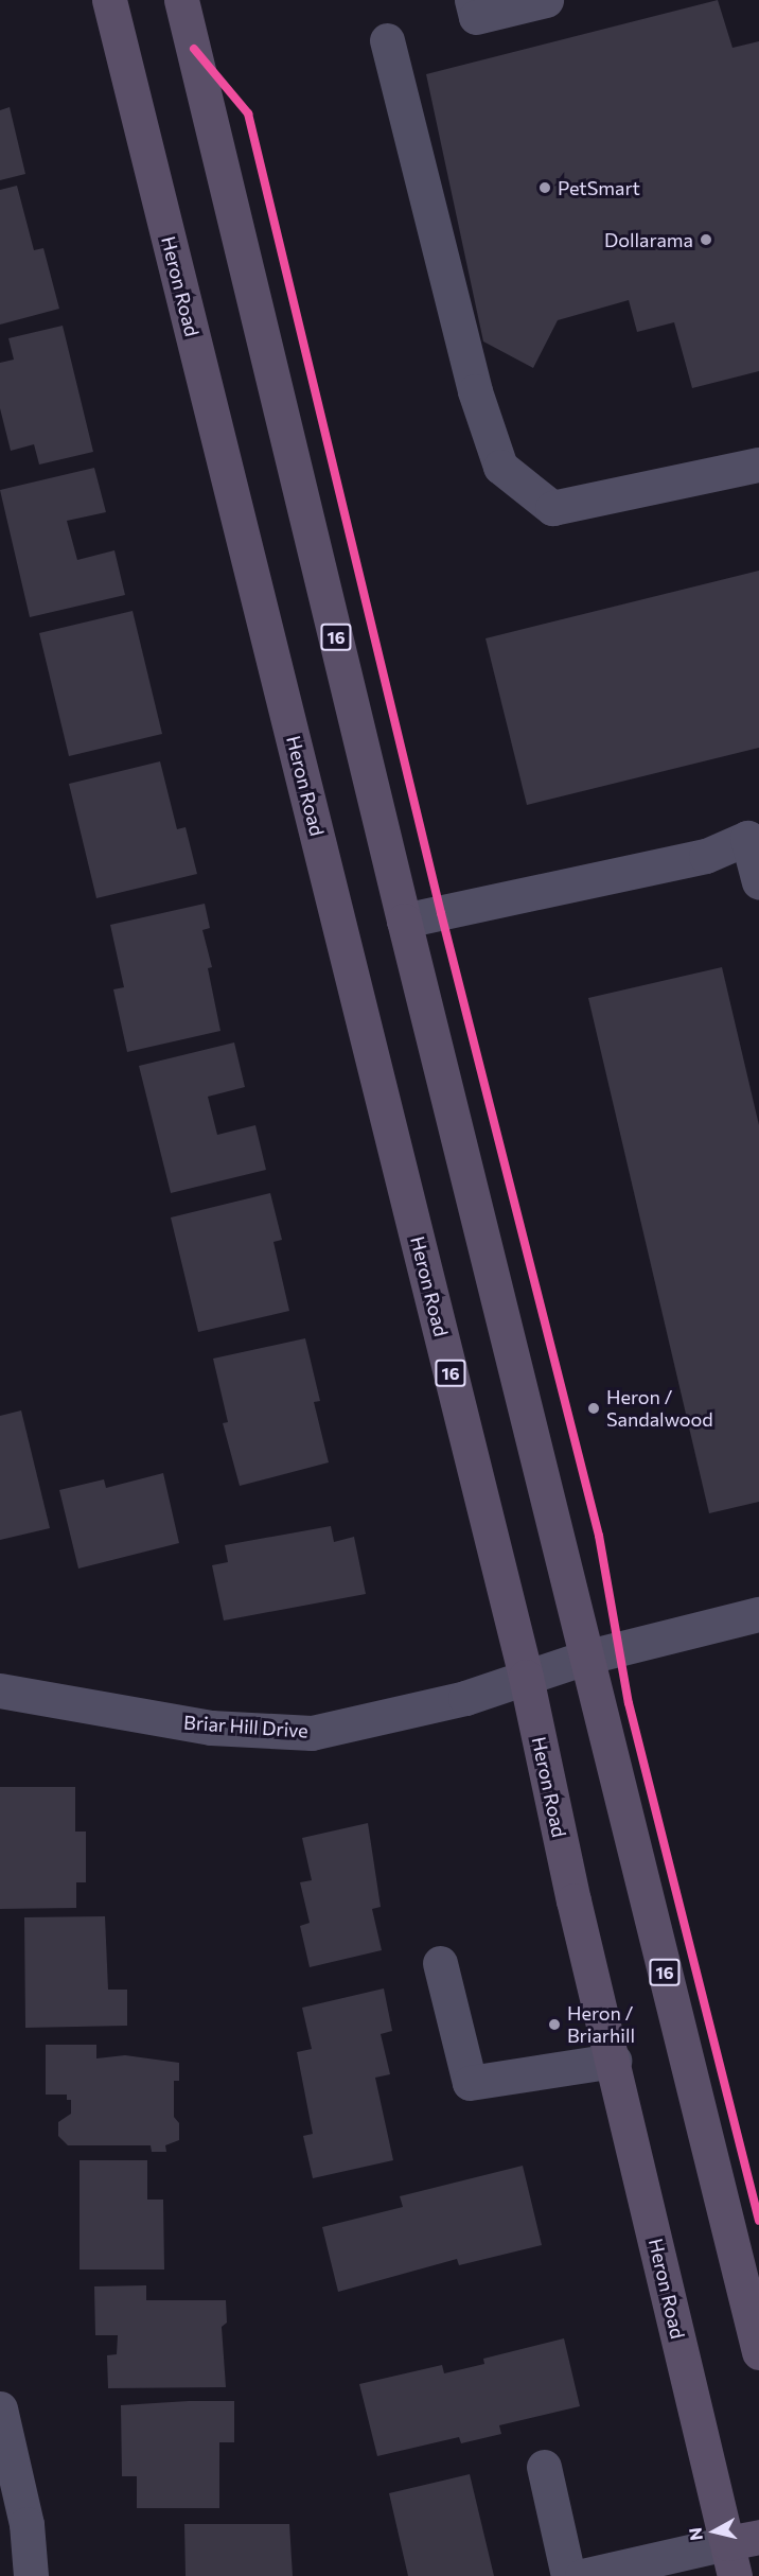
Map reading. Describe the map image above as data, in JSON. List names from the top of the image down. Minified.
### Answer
{"streets":{"main road":["Heron Road","16"],"street":["Briar Hill Drive"]},"crossings":[["Heron Road","Briar Hill Drive"],["16","Briar Hill Drive"]],"places":["PetSmart","Dollarama","Heron / Sandalwood","Heron / Briarhill"],"north":"left"}
